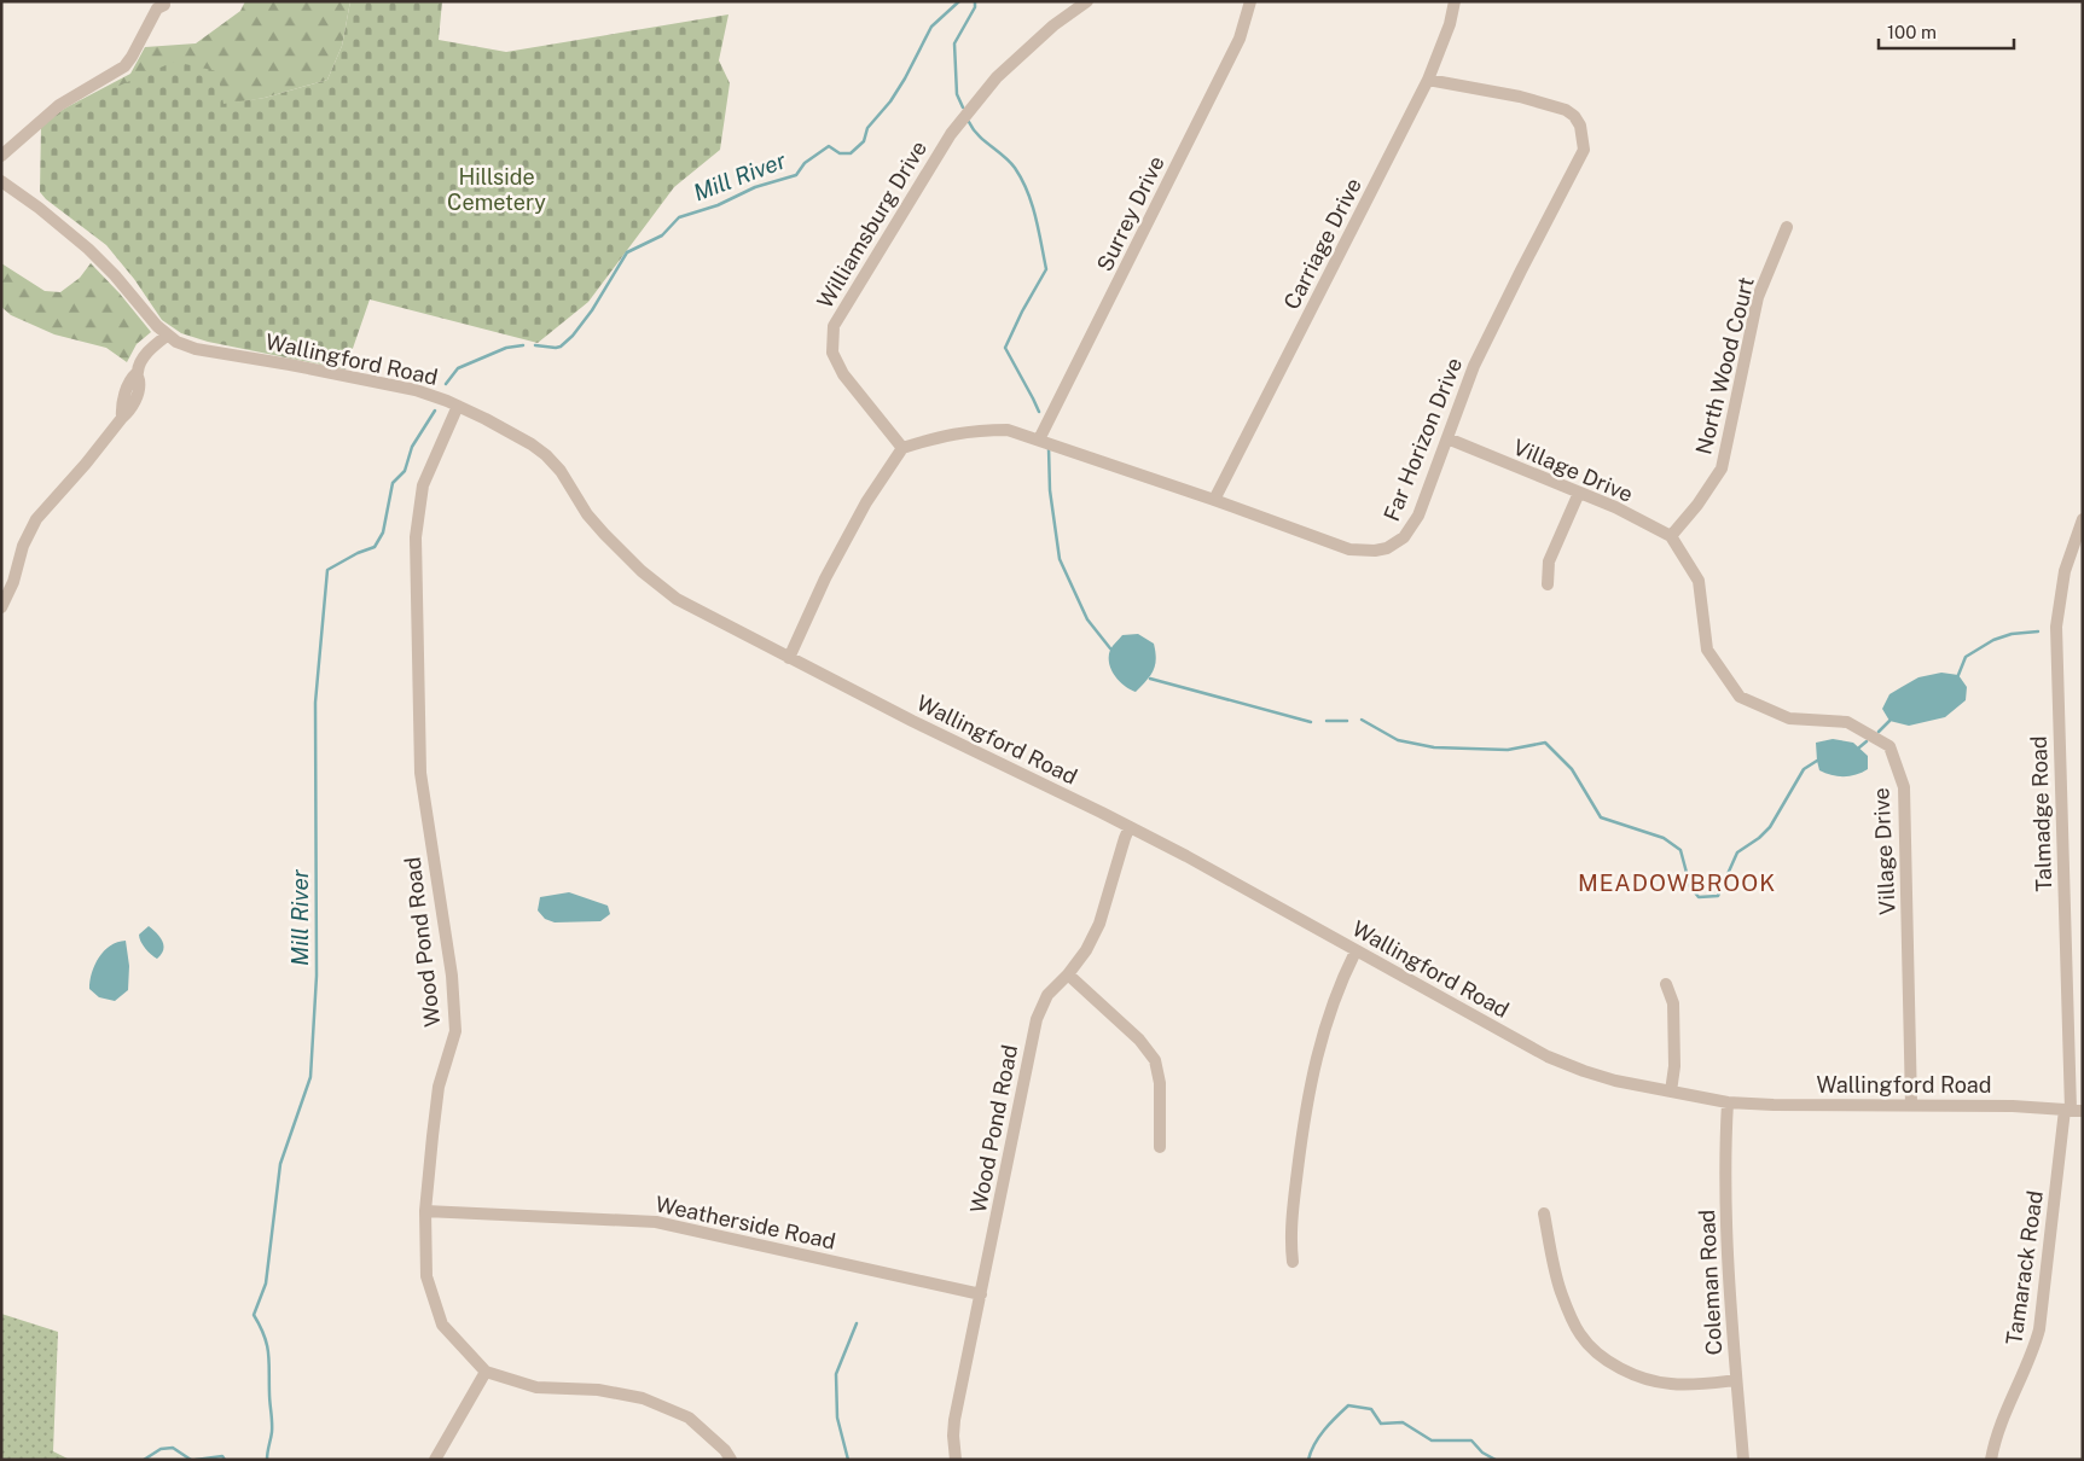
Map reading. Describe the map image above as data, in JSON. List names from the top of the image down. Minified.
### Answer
{"streets":{"street":["Surrey Drive","Williamsburg Drive","Carriage Drive","Wallingford Road","North Wood Court","Far Horizon Drive","Village Drive","Talmadge Road","Wood Pond Road","Weatherside Road","Tamarack Road","Coleman Road"]},"crossings":[["Surrey Drive","Far Horizon Drive"],["Williamsburg Drive","Far Horizon Drive"],["Carriage Drive","Far Horizon Drive"],["Wallingford Road","Village Drive"],["Wallingford Road","Talmadge Road"],["Wallingford Road","Wood Pond Road"],["Wallingford Road","Tamarack Road"],["Wallingford Road","Coleman Road"],["North Wood Court","Village Drive"],["Far Horizon Drive","Village Drive"],["Talmadge Road","Tamarack Road"],["Wood Pond Road","Weatherside Road"]],"districts":["MEADOWBROOK"],"water":["Mill River"],"parks":["Hillside Cemetery"],"scale_bar":"100 m"}
